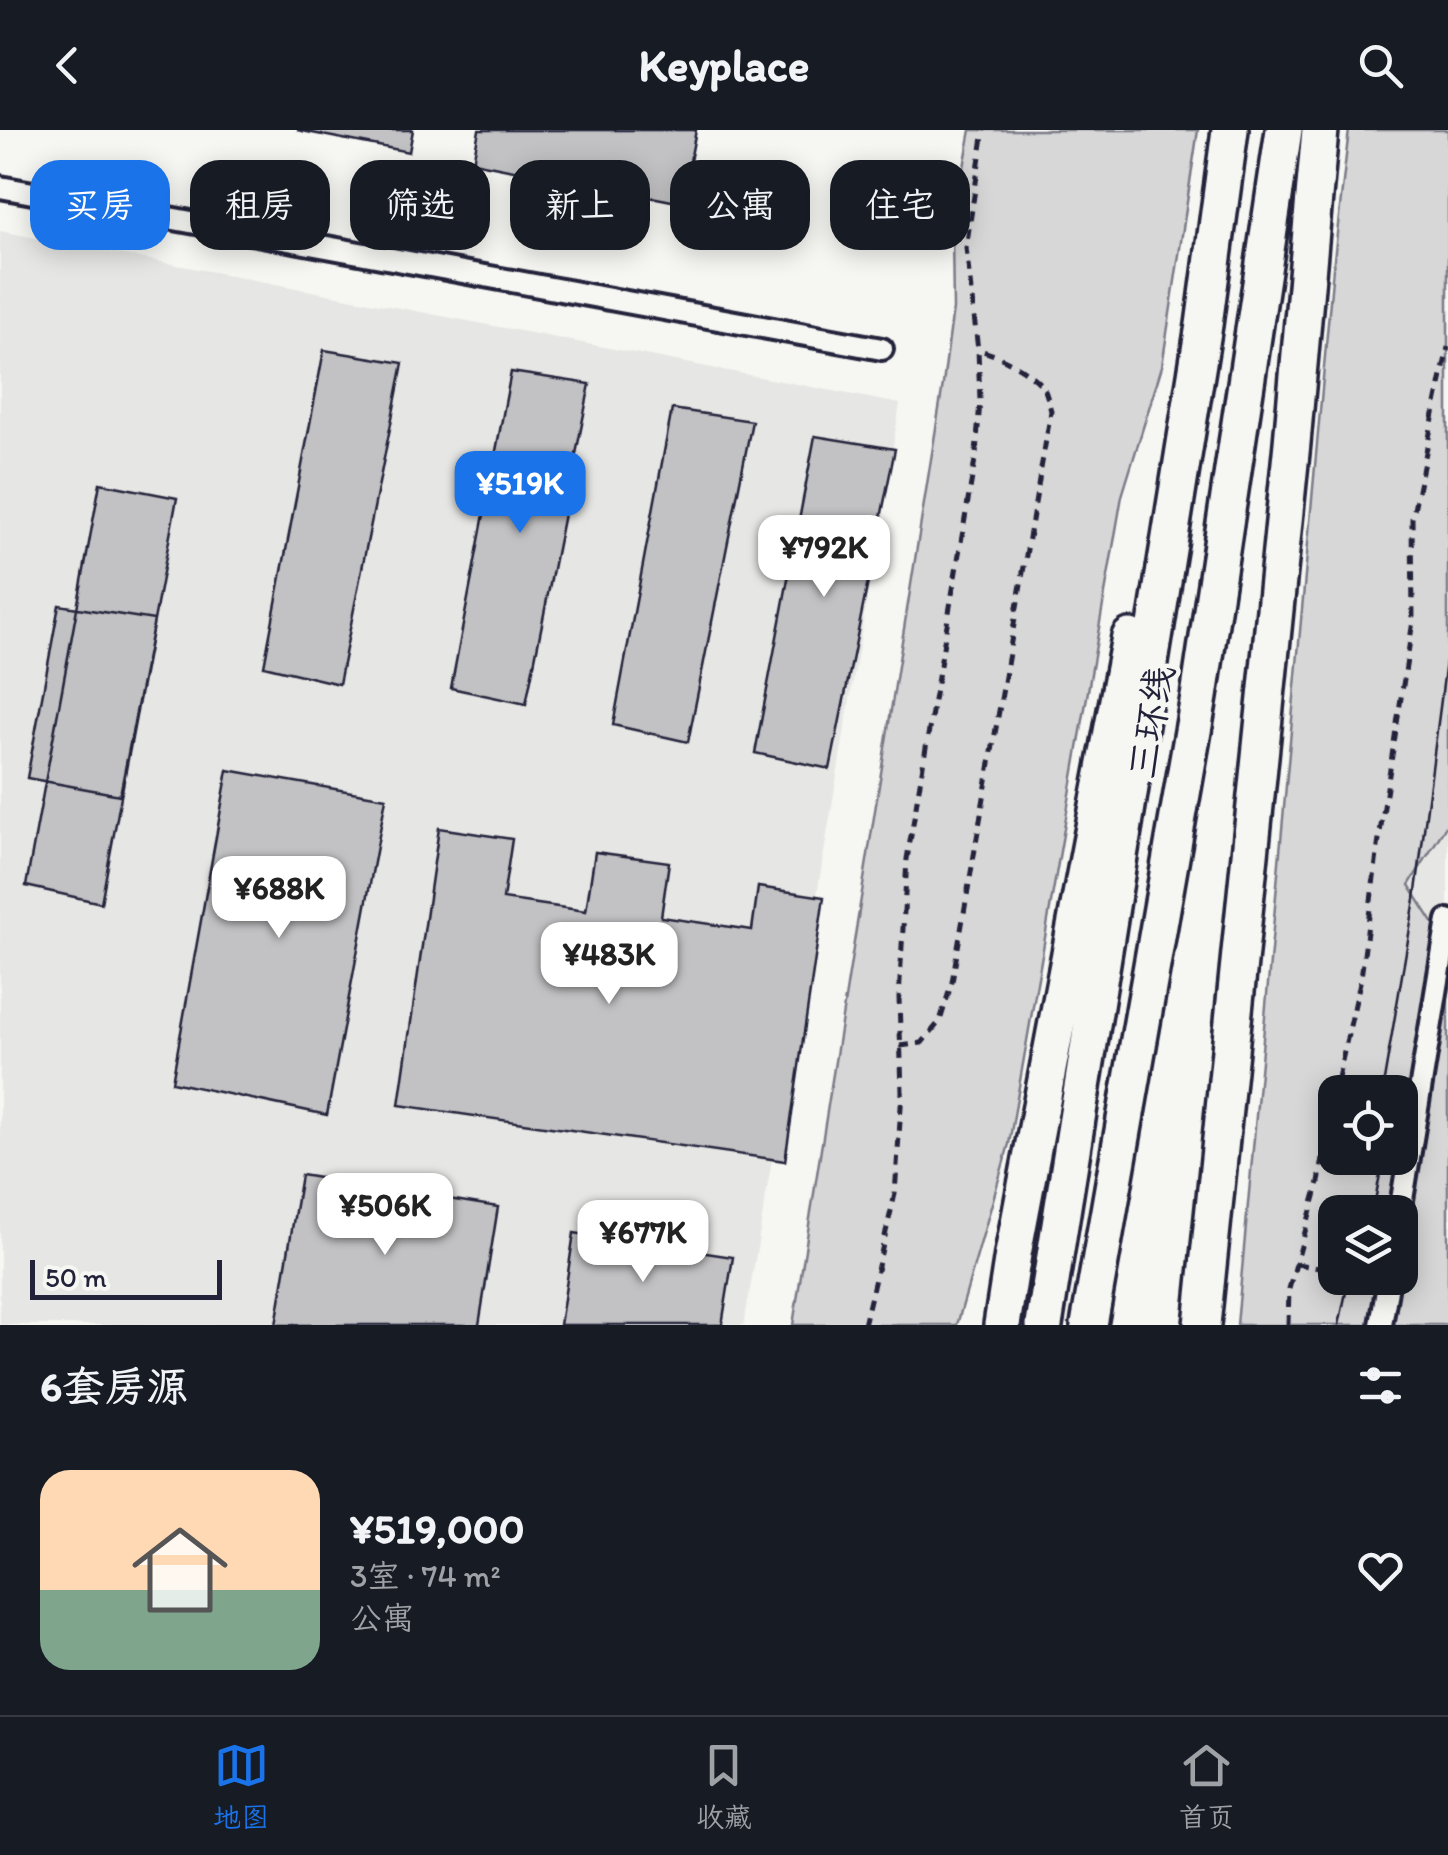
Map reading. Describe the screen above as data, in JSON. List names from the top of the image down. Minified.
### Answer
{"streets":{"highway":["三环线"]},"scale_bar":"50 m","page":{"header":"Keyplace","chip":["买房","租房","筛选","新上","公寓","住宅"],"price":["¥519K","¥792K","¥688K","¥483K","¥506K","¥677K"],"scale":"50 m","heading":"6套房源","list":[{"name":"¥519,000","note":"3室 · 74 m² · 公寓"}],"tabs":["地图","收藏","首页"]}}
